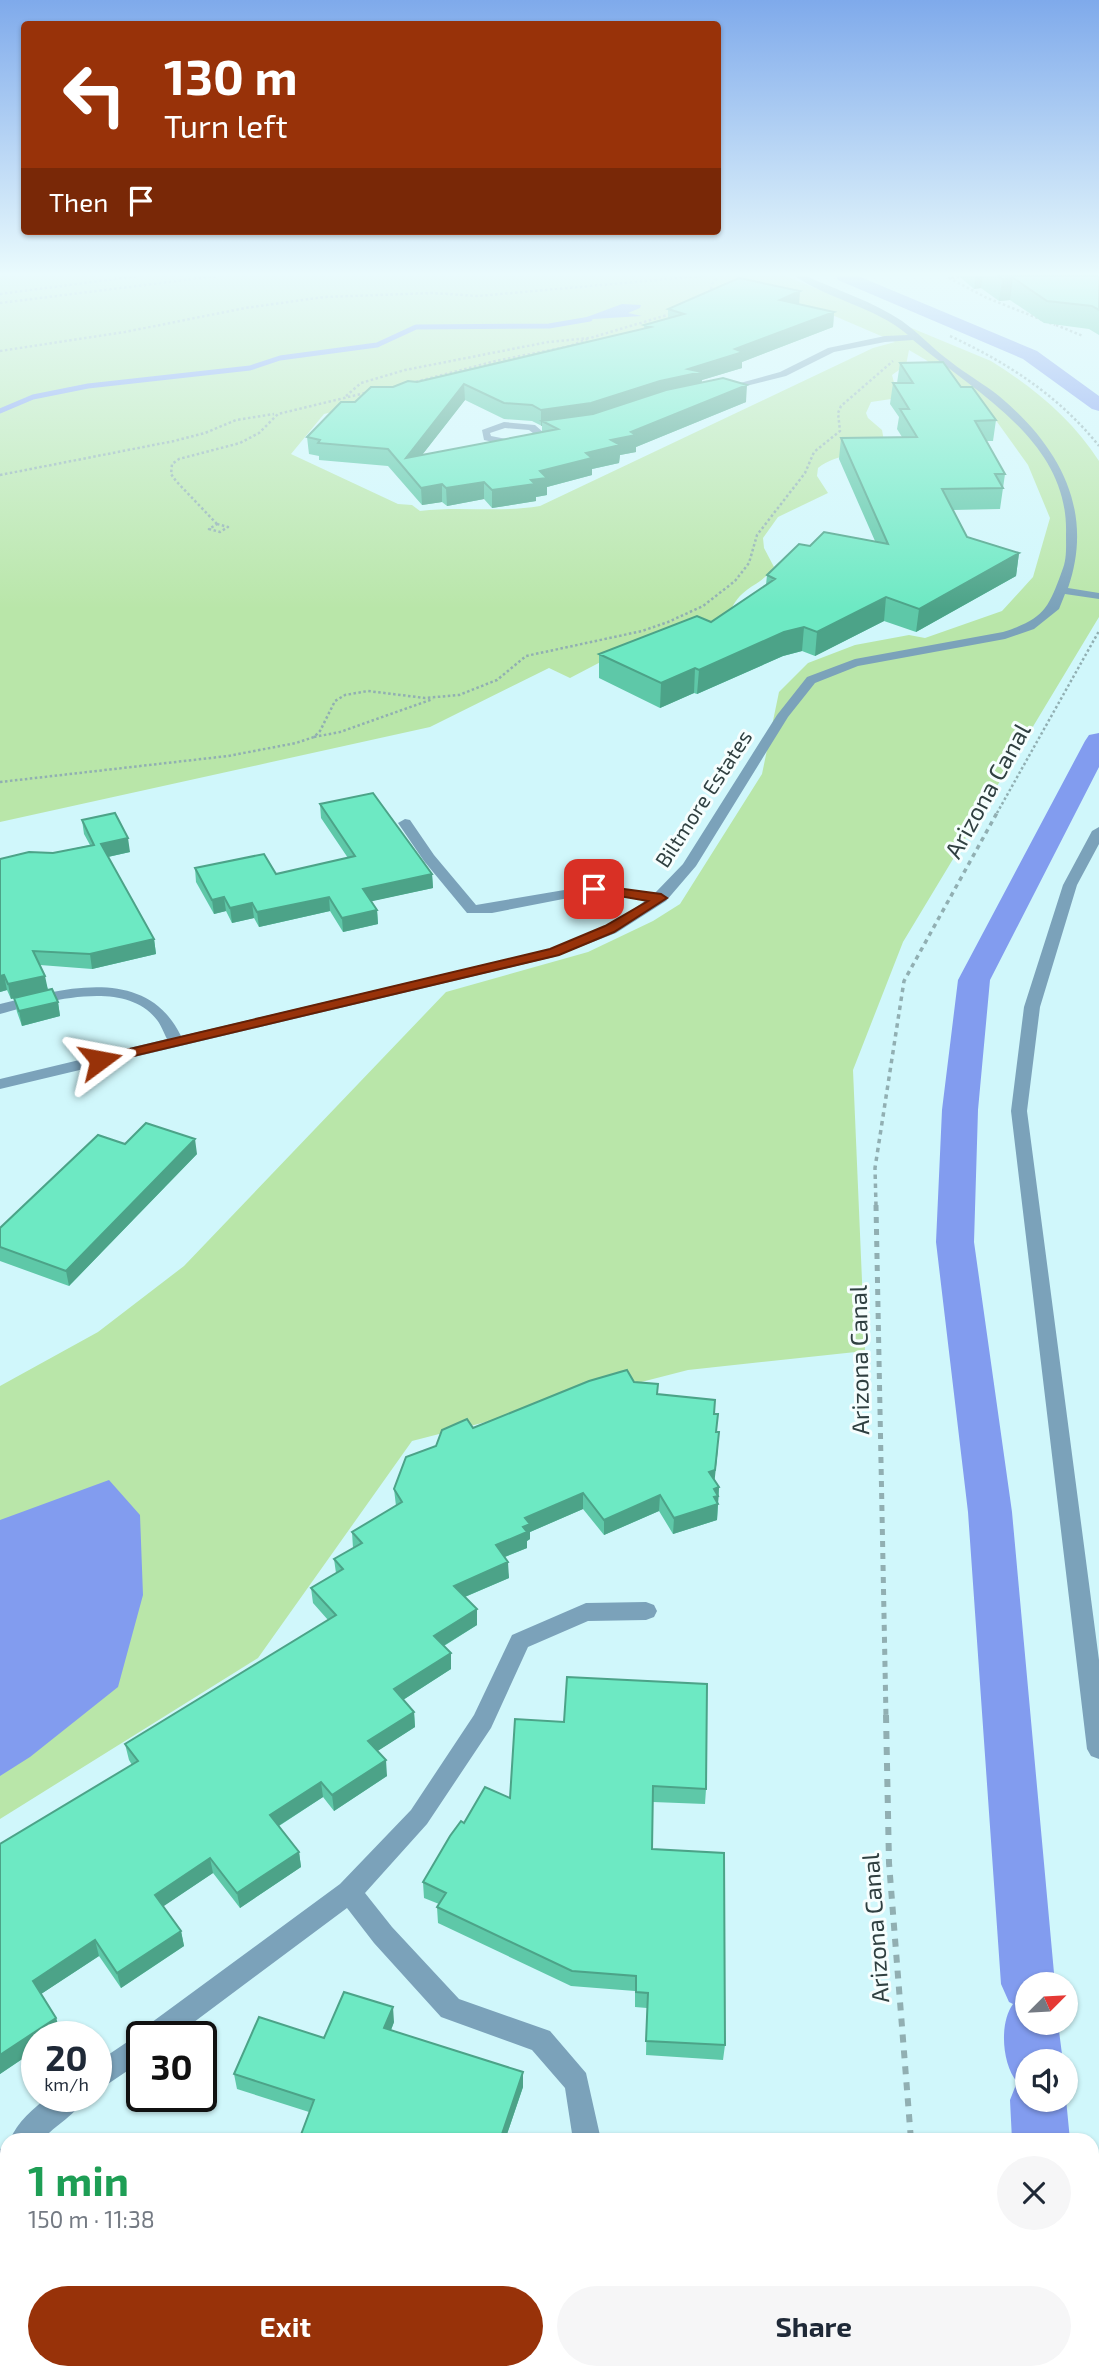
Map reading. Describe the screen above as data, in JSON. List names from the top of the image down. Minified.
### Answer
{"streets":{"street":["Biltmore Estates"],"path":["Arizona Canal"]},"north":"top right","page":{"turn":["130 m","Turn left"],"then":"Then","speed":"20 km/h","limit":"30","heading":["1 min","150 m · 11:38"],"buttons":["Exit","Share"]}}
